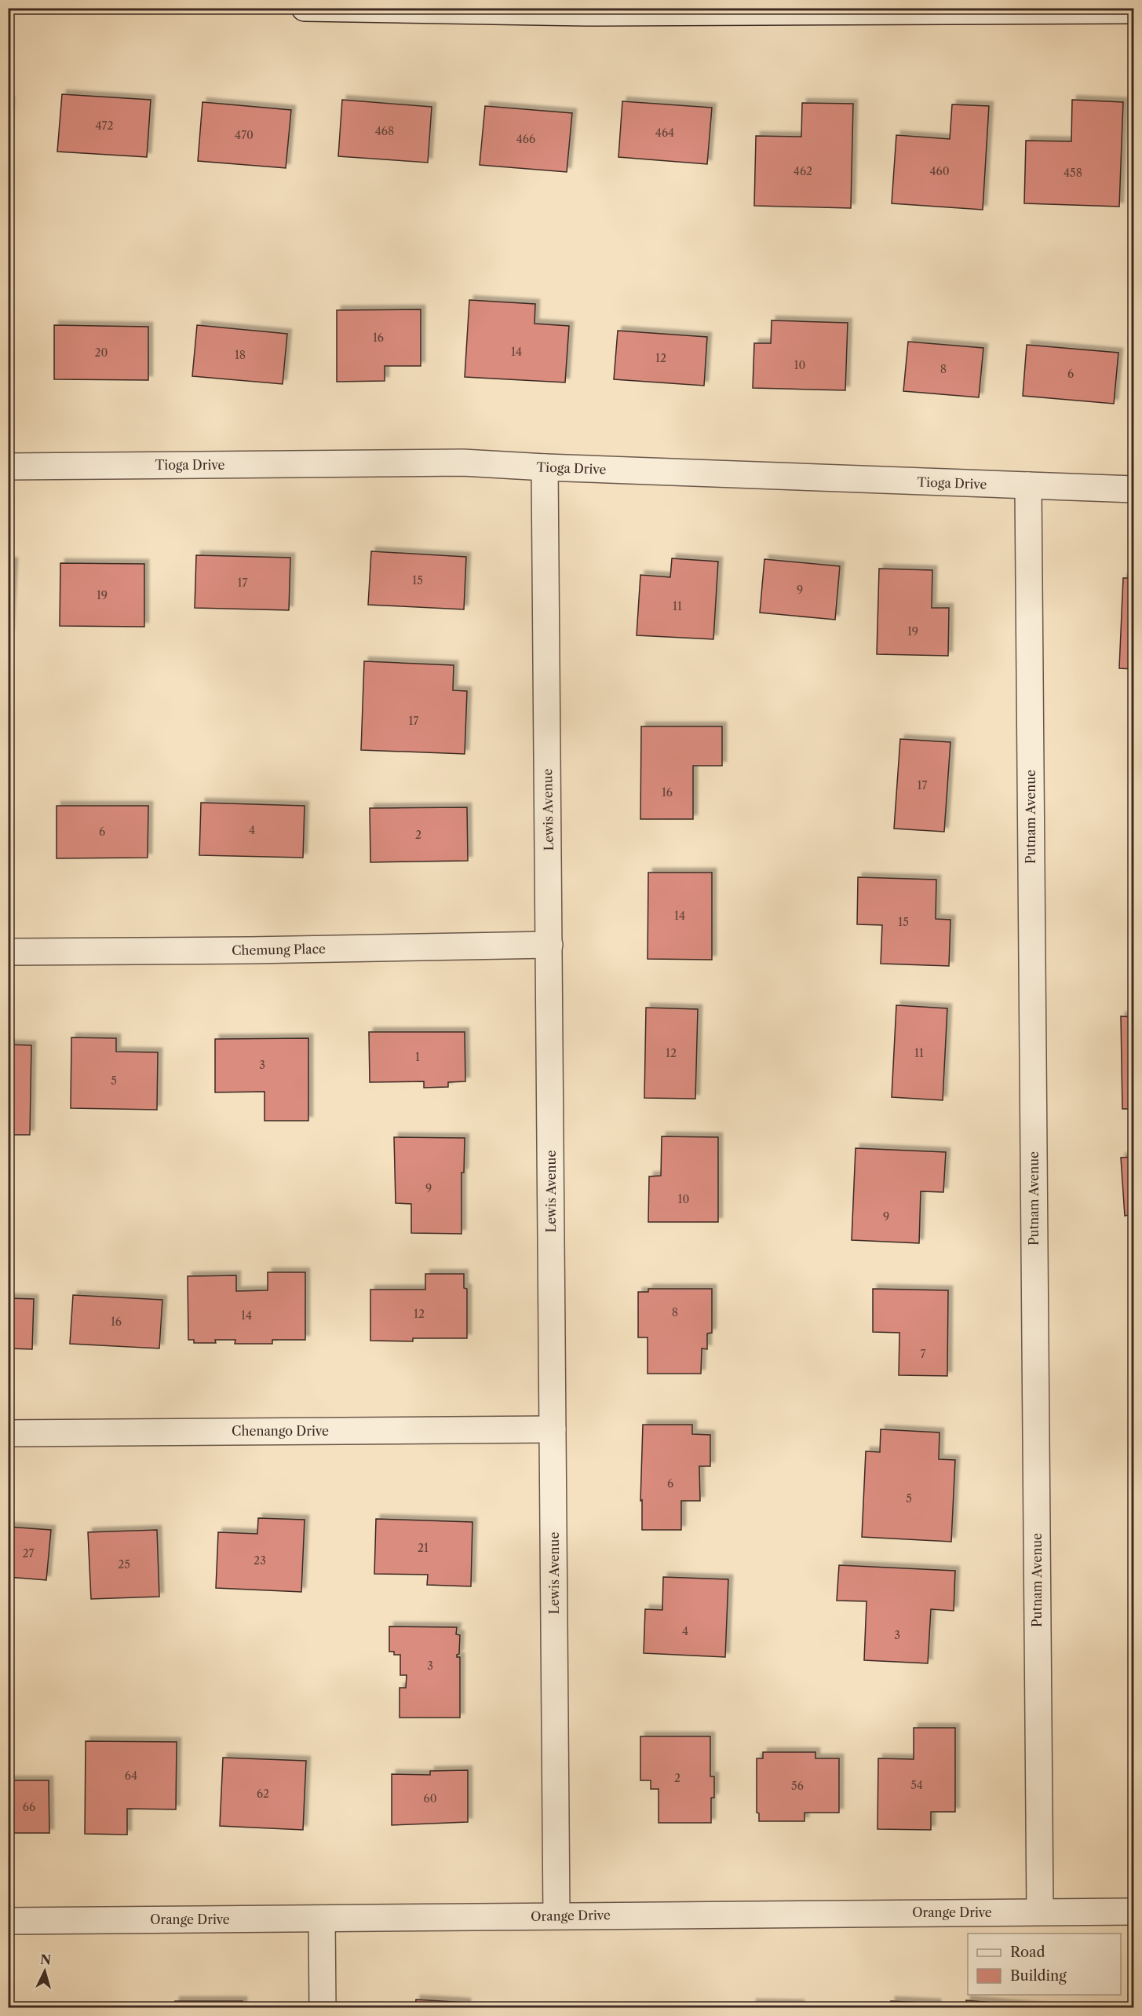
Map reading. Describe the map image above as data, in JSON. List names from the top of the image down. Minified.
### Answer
{"streets":{"street":["Tioga Drive","Lewis Avenue","Putnam Avenue","Chemung Place","Chenango Drive","Orange Drive"]},"crossings":[["Tioga Drive","Lewis Avenue"],["Tioga Drive","Putnam Avenue"],["Lewis Avenue","Chemung Place"],["Lewis Avenue","Chenango Drive"],["Lewis Avenue","Orange Drive"],["Putnam Avenue","Orange Drive"]],"house_numbers":["472","468","464","470","466","462","460","458","16","14","20","18","12","10","8","6","15","17","9","19","11","19","17","17","16","4","6","2","14","15","12","11","1","3","5","9","10","9","8","12","14","16","7","6","5","21","27","23","25","4","3","3","64","2","54","56","62","60","66"],"legend":["Road","Building"],"north":"top"}
